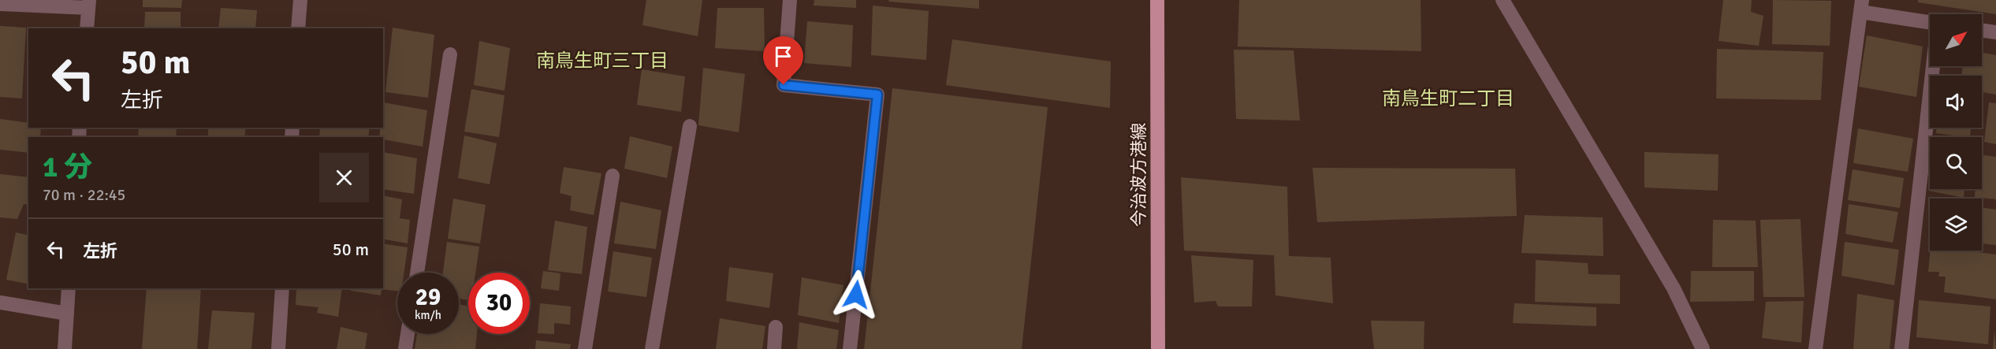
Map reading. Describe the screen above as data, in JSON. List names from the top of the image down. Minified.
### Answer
{"streets":{"main road":["今治波方港線"]},"districts":["南鳥生町三丁目","南鳥生町二丁目"],"north":"top right","page":{"turn":["50 m","左折"],"heading":["1 分","70 m · 22:45"],"list":[{"name":"左折","value":"50 m"}],"speed":"29 km/h","limit":"30"}}
